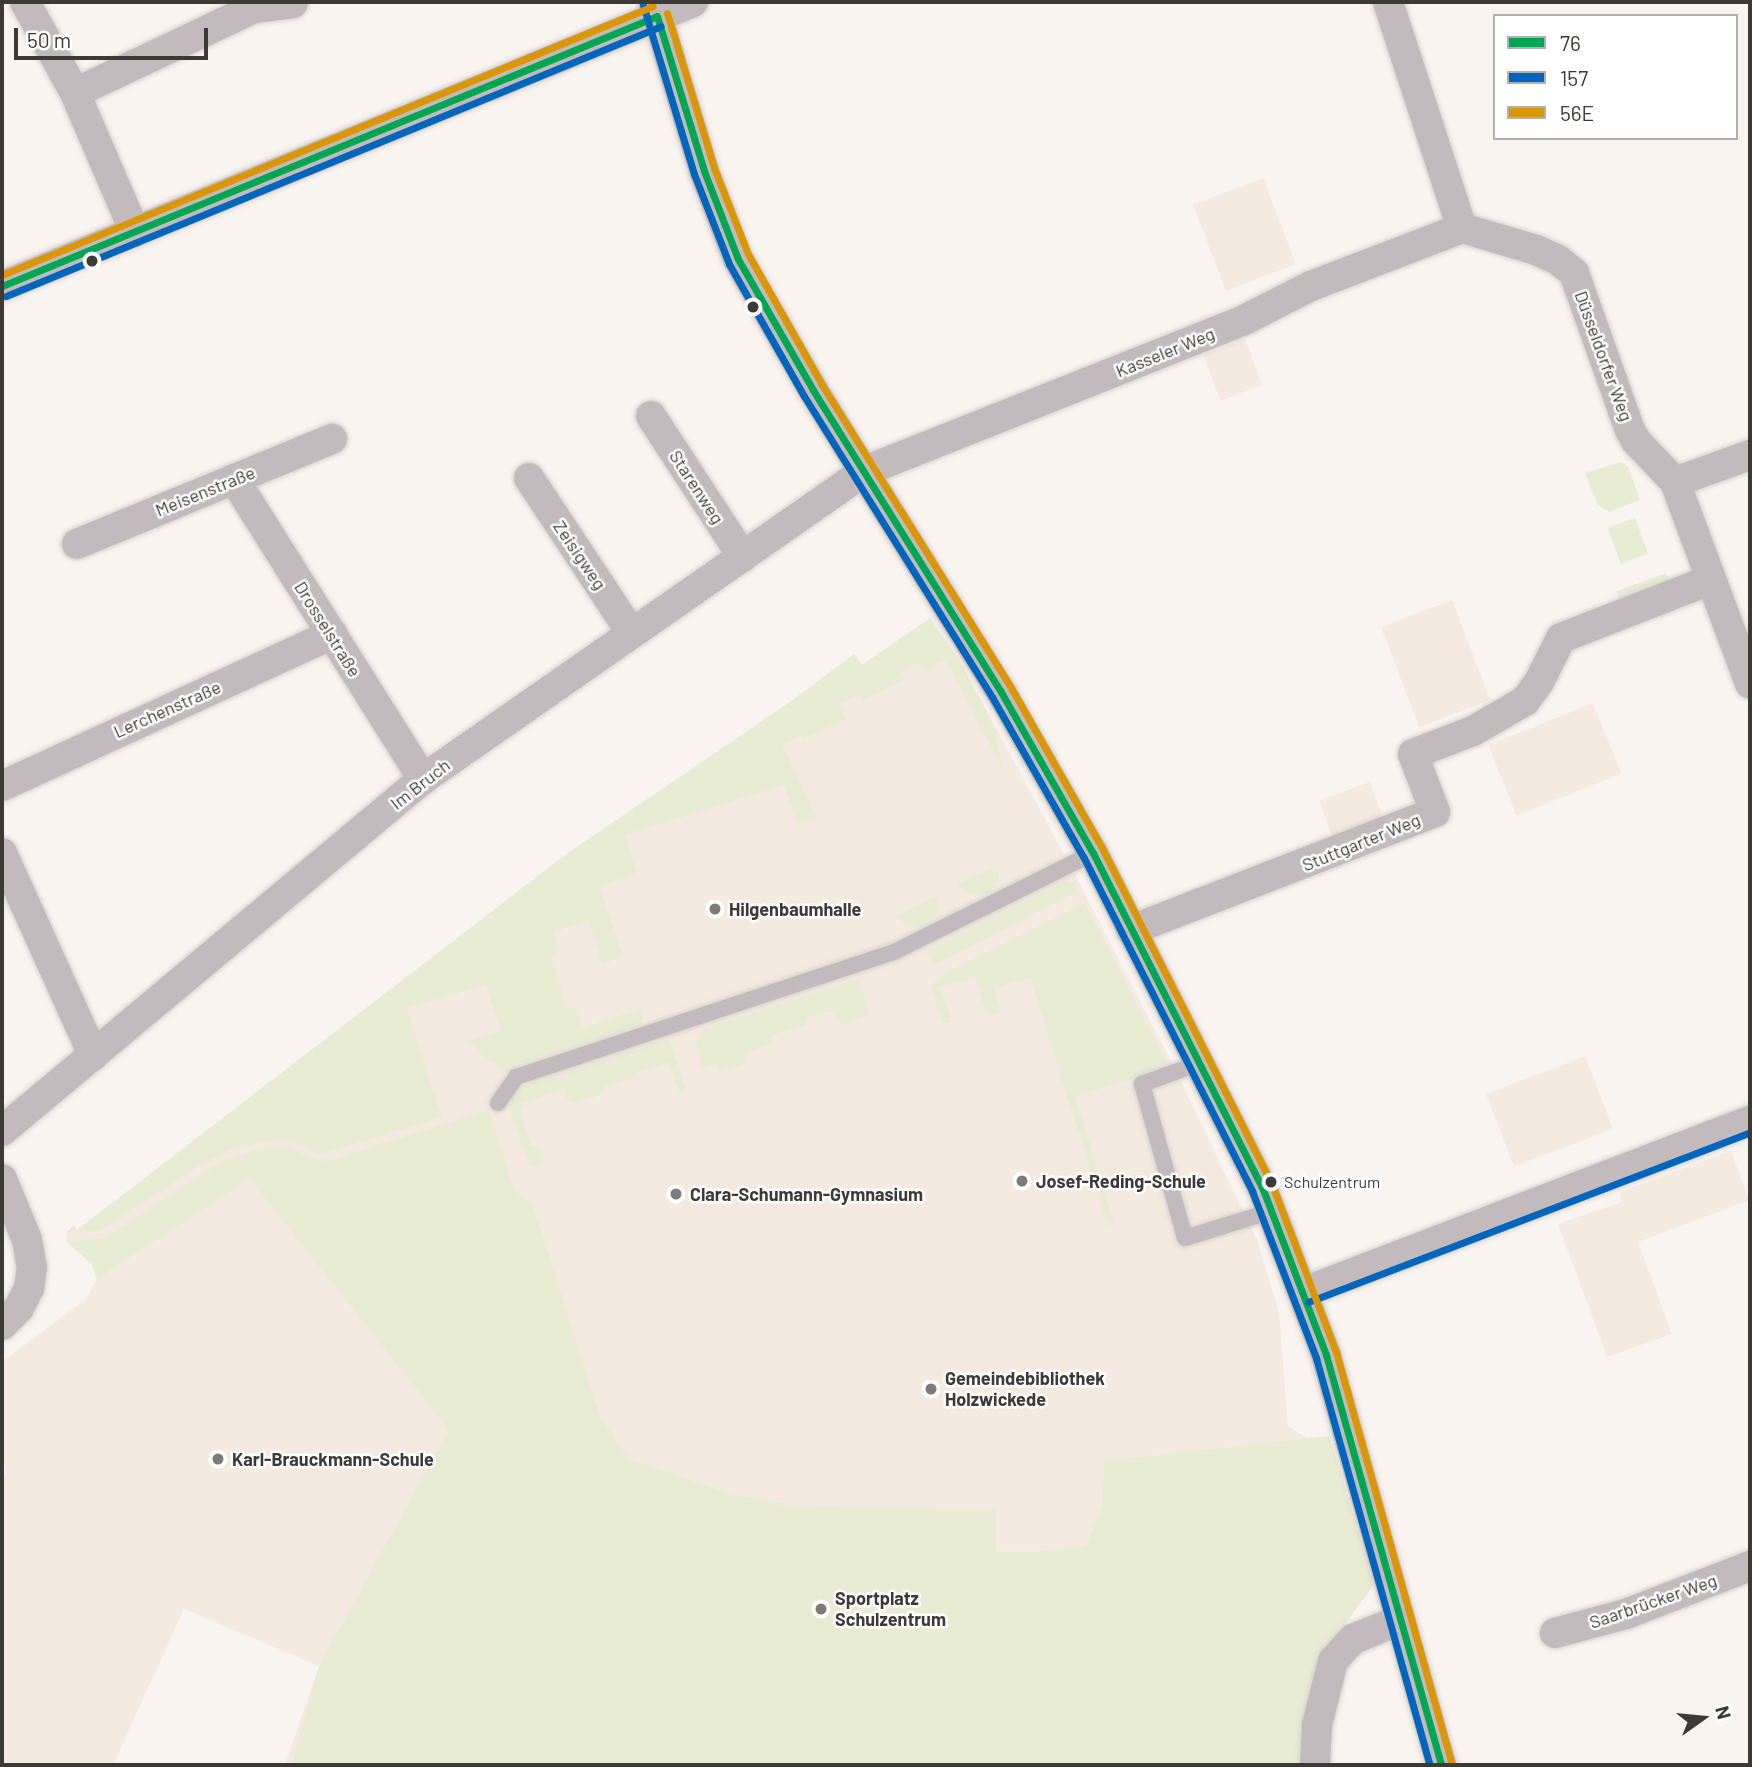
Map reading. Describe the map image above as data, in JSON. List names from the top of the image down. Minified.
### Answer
{"streets":{"street":["Kasseler Weg","Düsseldorfer Weg","Starenweg","Meisenstraße","Zeisigweg","Drosselstraße","Lerchenstraße","Im Bruch","Stuttgarter Weg","Saarbrücker Weg"]},"crossings":[["Kasseler Weg","Düsseldorfer Weg"],["Kasseler Weg","Im Bruch"],["Düsseldorfer Weg","Stuttgarter Weg"],["Starenweg","Im Bruch"],["Meisenstraße","Drosselstraße"],["Zeisigweg","Im Bruch"],["Drosselstraße","Lerchenstraße"],["Drosselstraße","Im Bruch"]],"places":["Hilgenbaumhalle","Josef-Reding-Schule","Schulzentrum","Clara-Schumann-Gymnasium","Gemeindebibliothek Holzwickede","Karl-Brauckmann-Schule","Sportplatz Schulzentrum"],"lines":["transit line 157","transit line 56E","transit line 76"],"legend":["76","157","56E"],"scale_bar":"50 m","north":"right"}
